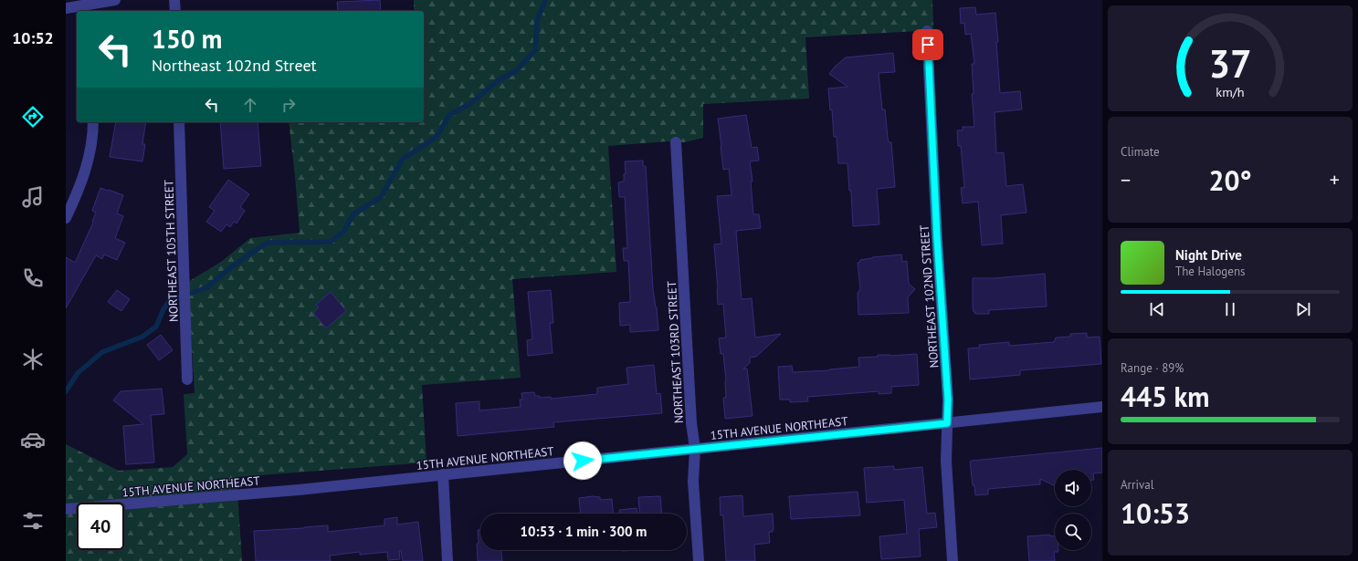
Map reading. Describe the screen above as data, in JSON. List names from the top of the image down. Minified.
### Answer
{"streets":{"street":["NORTHEAST 105TH STREET","NORTHEAST 102ND STREET","NORTHEAST 103RD STREET","15TH AVENUE NORTHEAST"]},"crossings":[["NORTHEAST 102ND STREET","15TH AVENUE NORTHEAST"],["NORTHEAST 103RD STREET","15TH AVENUE NORTHEAST"]],"page":{"tabs":"10:52","turn":["150 m","Northeast 102nd Street"],"tile":["Climate",["Range · 89%","445 km"],["Arrival","10:53"]],"heat":["−","20°","+"],"song":["Night Drive","The Halogens"],"limit":"40","trip":"10:53 · 1 min · 300 m","gauge":["37","km/h"]}}
